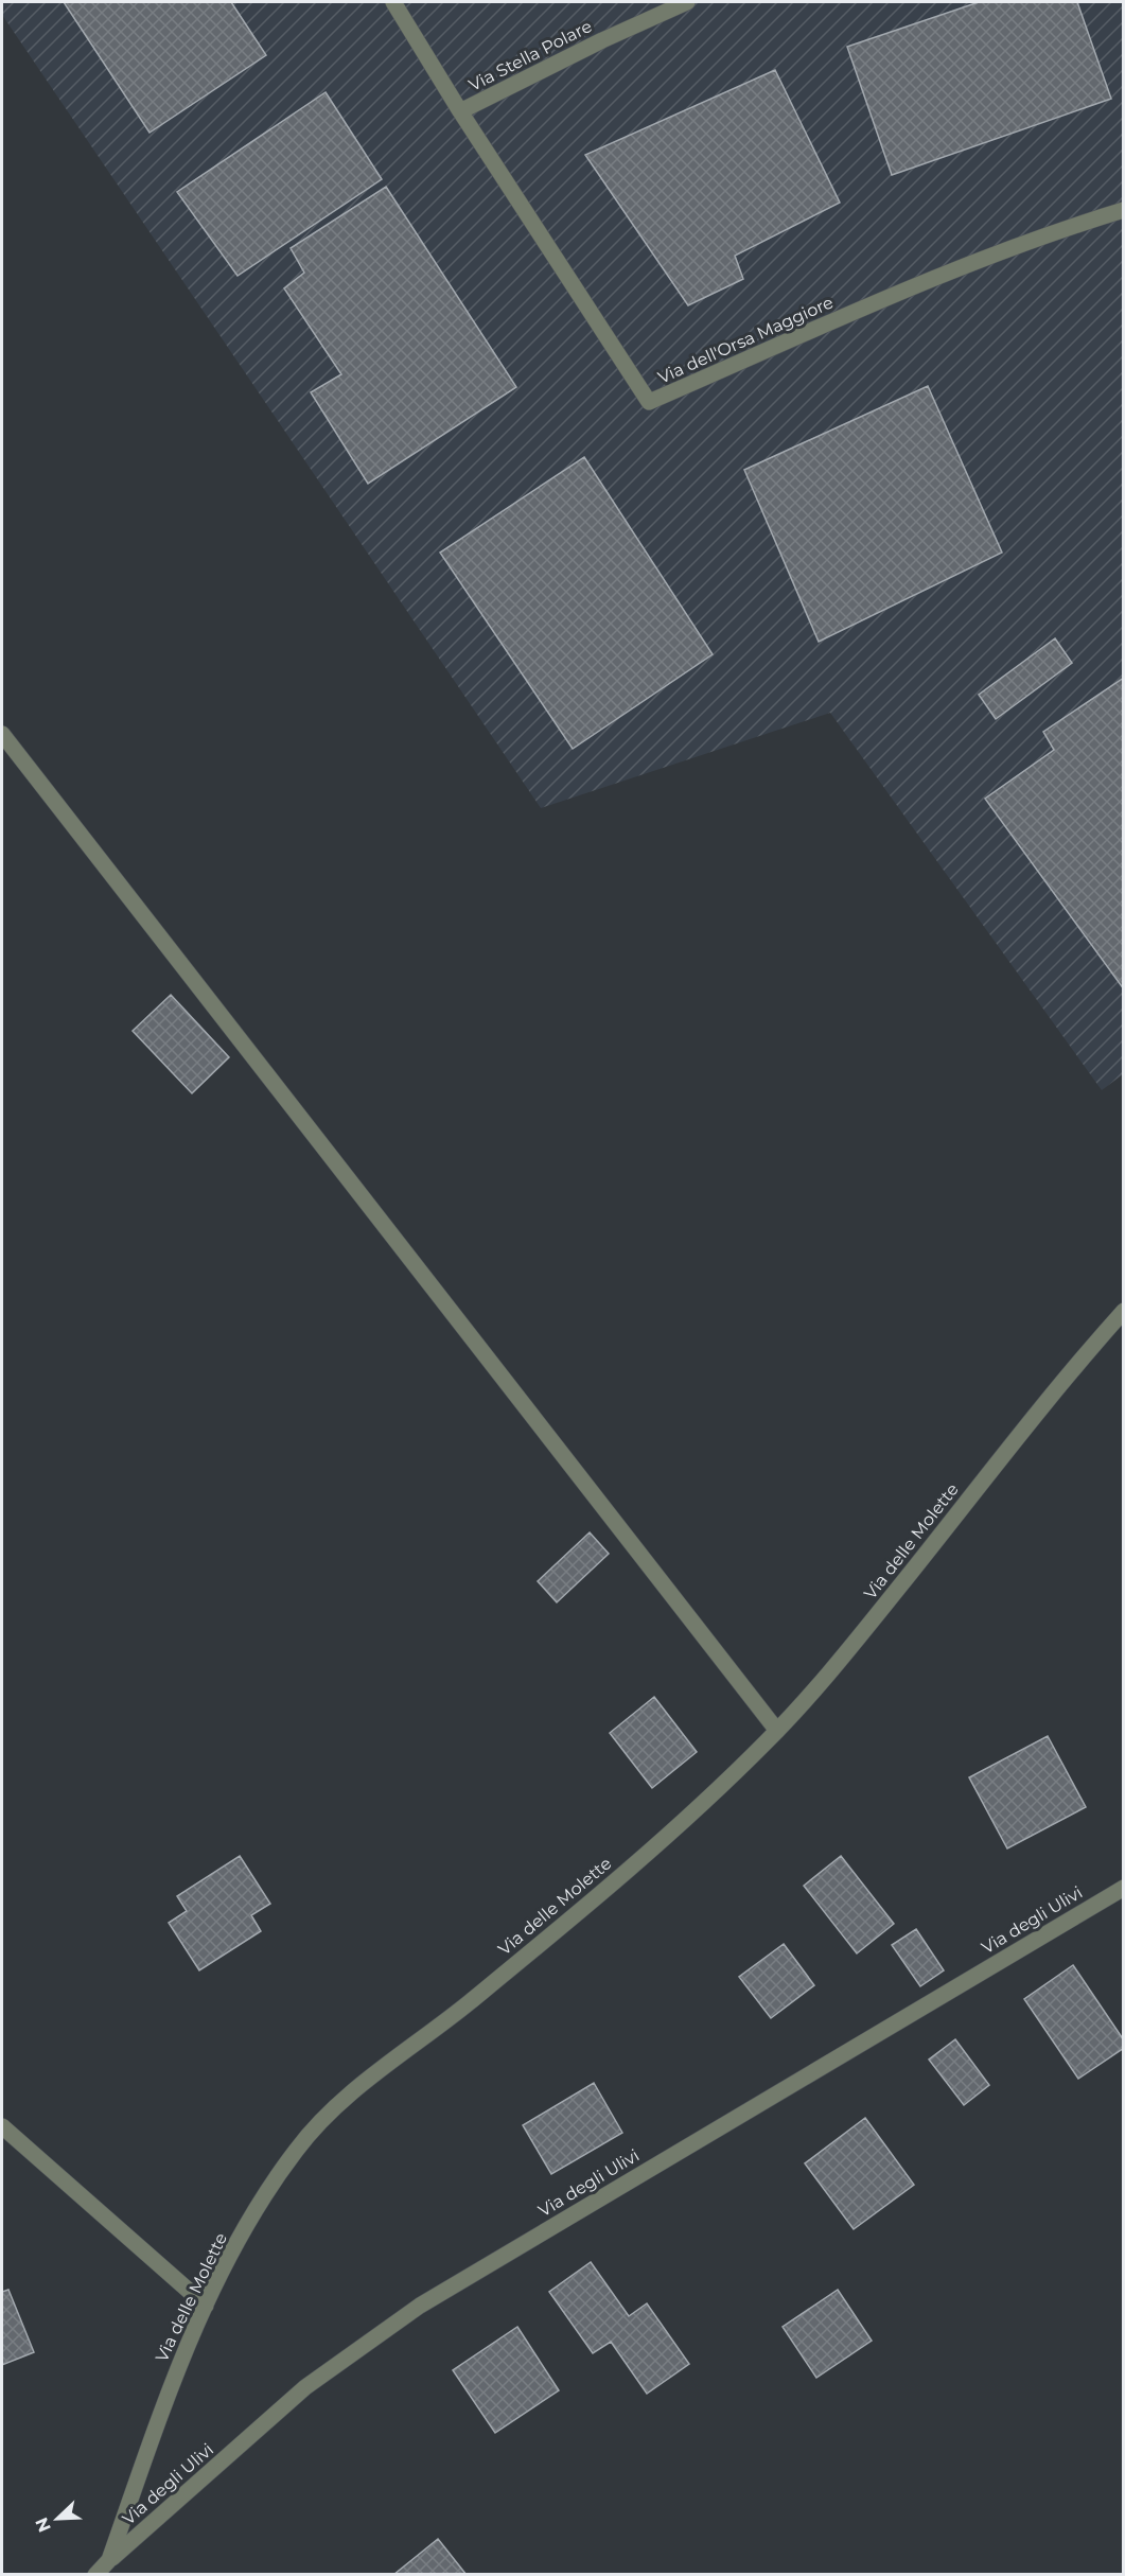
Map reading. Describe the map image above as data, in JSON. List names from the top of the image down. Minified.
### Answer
{"streets":{"street":["Via Stella Polare","Via dell'Orsa Maggiore","Via delle Molette","Via degli Ulivi"]},"crossings":[["Via Stella Polare","Via dell'Orsa Maggiore"],["Via delle Molette","Via degli Ulivi"]],"north":"bottom left"}
